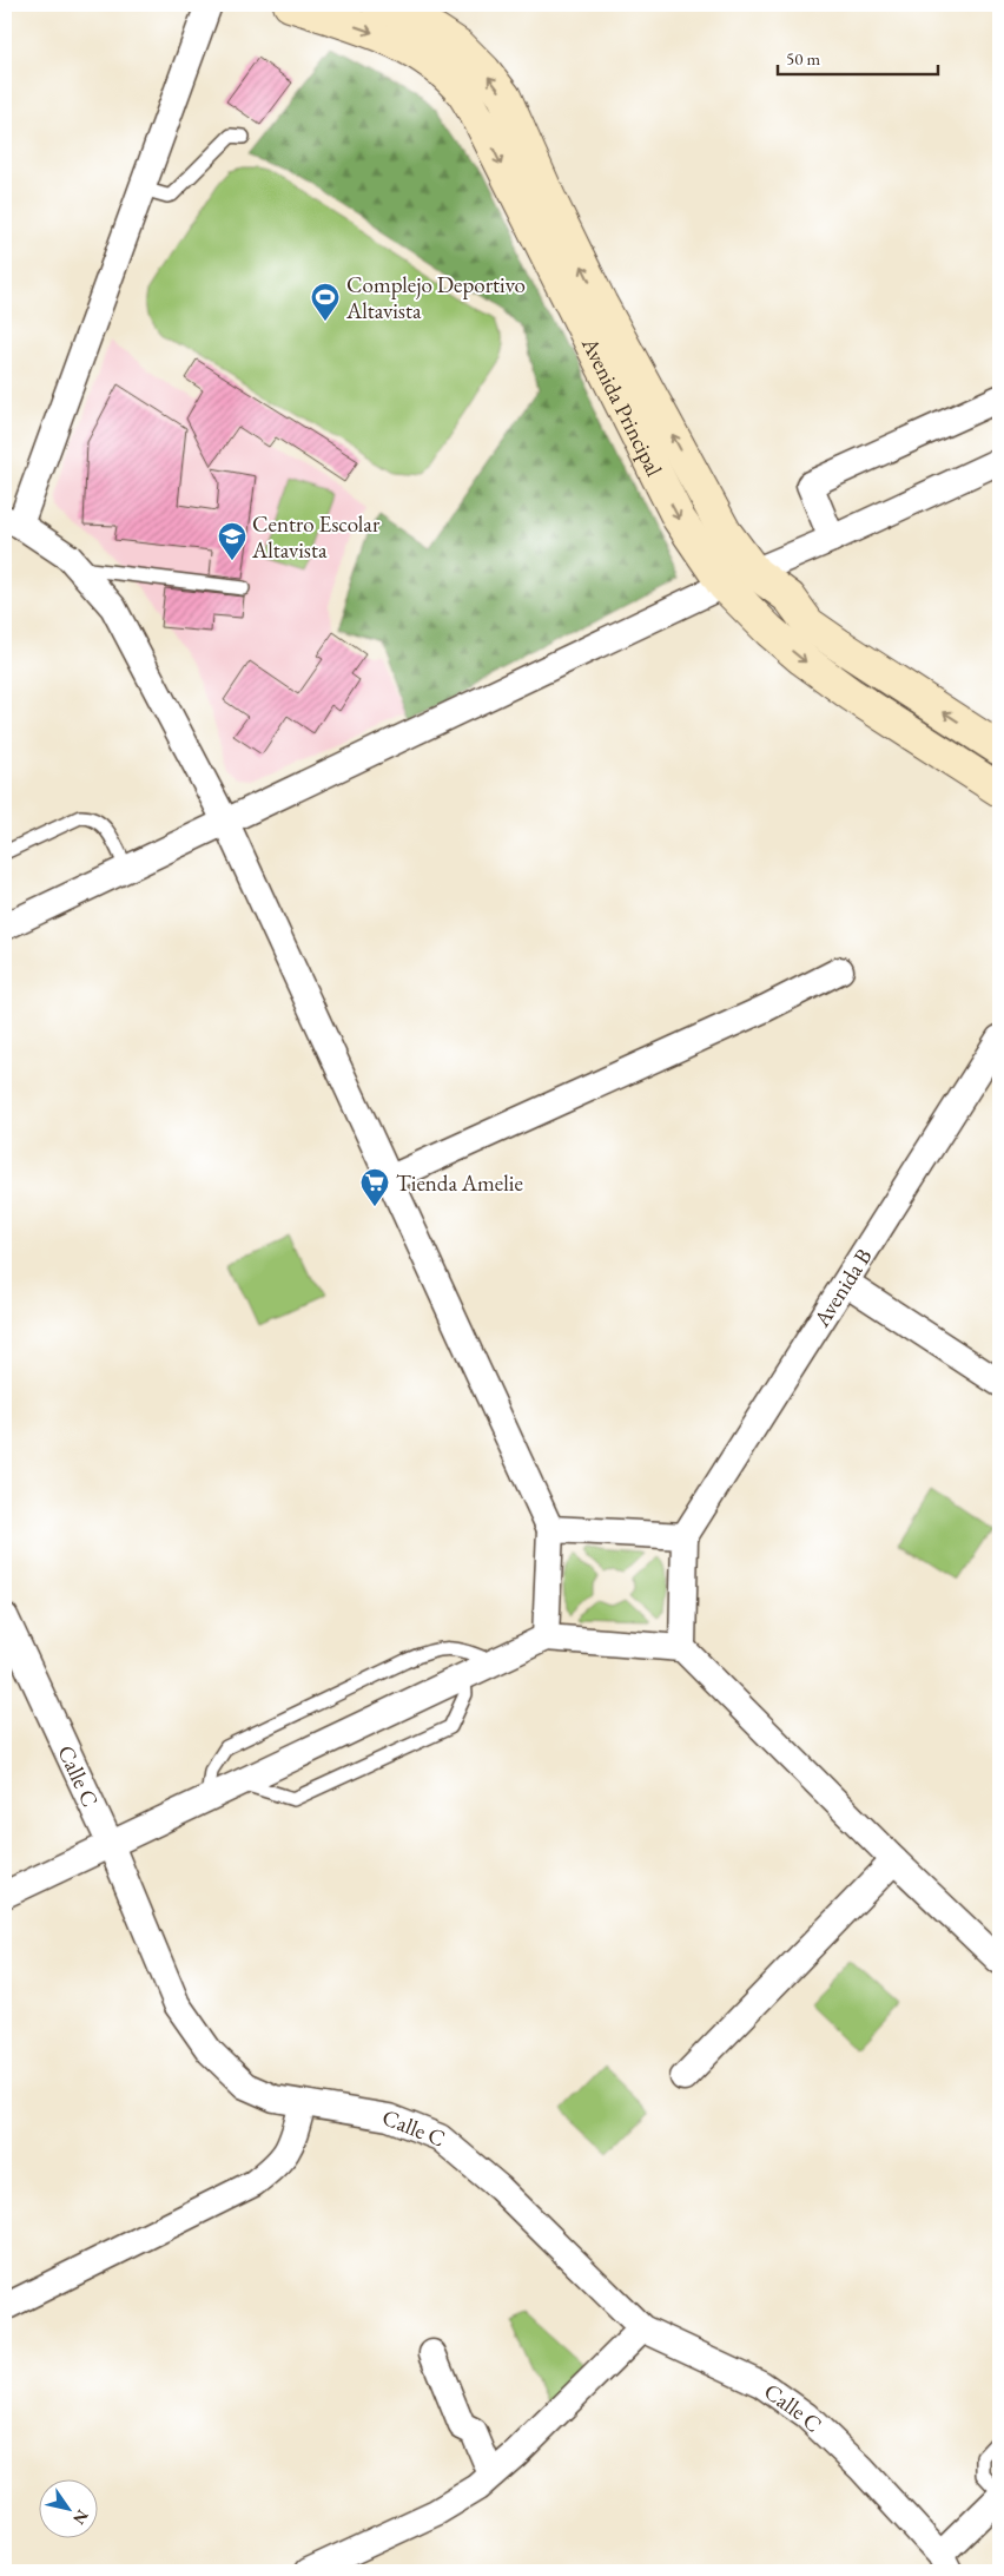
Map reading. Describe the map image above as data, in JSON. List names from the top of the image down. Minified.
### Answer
{"streets":{"street":["Avenida Principal","Avenida B","Calle C"]},"places":{"sports":["Complejo Deportivo Altavista"],"school or university":["Centro Escolar Altavista"],"supermarket":["Tienda Amelie"]},"scale_bar":"50 m","north":"bottom right"}
